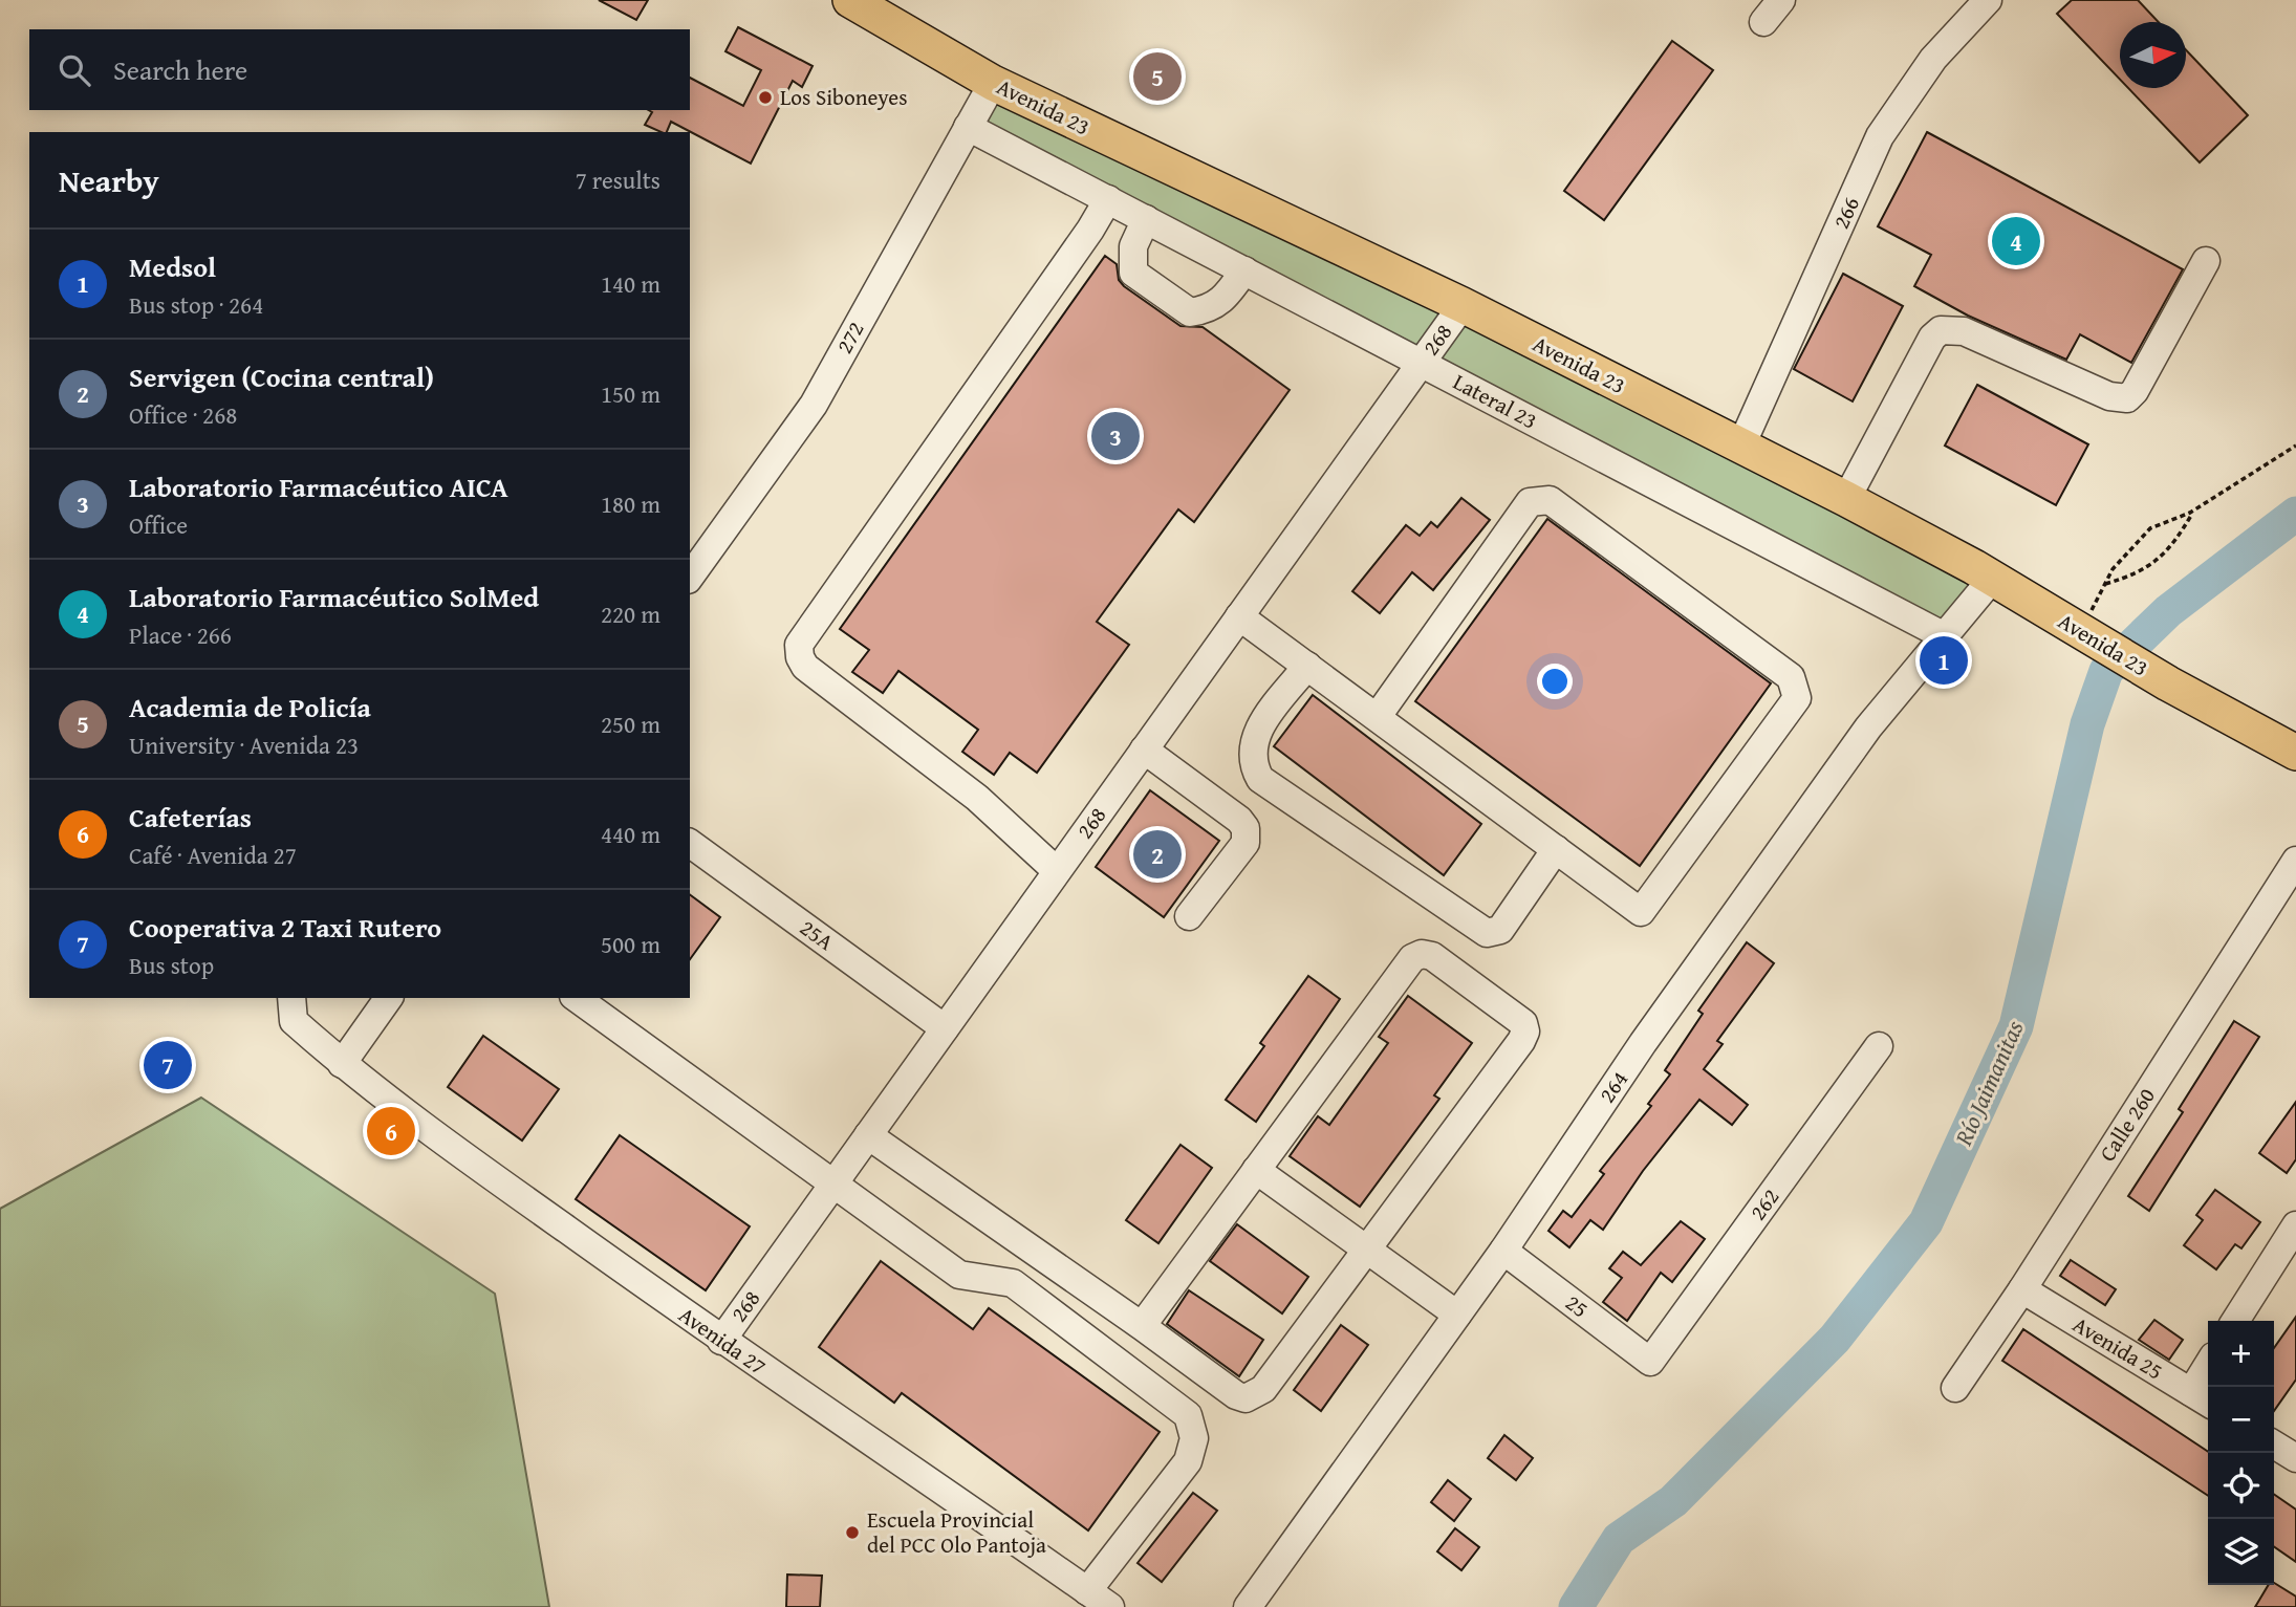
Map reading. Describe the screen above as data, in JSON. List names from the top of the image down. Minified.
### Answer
{"streets":{"main road":["Avenida 23"],"street":["266","272","268","Lateral 23","25A","264","Calle 260","262","25","Avenida 27","Avenida 25"]},"crossings":[["Avenida 23","266"],["Avenida 23","272"],["Avenida 23","268"],["Avenida 23","264"],["272","Lateral 23"],["268","Lateral 23"],["268","25A"],["268","Avenida 27"],["Lateral 23","264"],["264","25"],["Calle 260","Avenida 25"],["262","25"]],"water":["Río Jaimanitas"],"places":["Los Siboneyes","Escuela Provincial del PCC Olo Pantoja"],"north":"right","page":{"search":"Search here","pins":["5","4","3","1","2","7","6"],"heading":["Nearby","7 results"],"list":[{"mark":"1","name":"Medsol","note":"Bus stop · 264","value":"140 m"},{"mark":"2","name":"Servigen (Cocina central)","note":"Office · 268","value":"150 m"},{"mark":"3","name":"Laboratorio Farmacéutico AICA","note":"Office","value":"180 m"},{"mark":"4","name":"Laboratorio Farmacéutico SolMed","note":"Place · 266","value":"220 m"},{"mark":"5","name":"Academia de Policía","note":"University · Avenida 23","value":"250 m"},{"mark":"6","name":"Cafeterías","note":"Café · Avenida 27","value":"440 m"},{"mark":"7","name":"Cooperativa 2 Taxi Rutero","note":"Bus stop","value":"500 m"}],"map_buttons":["+","−"]}}
